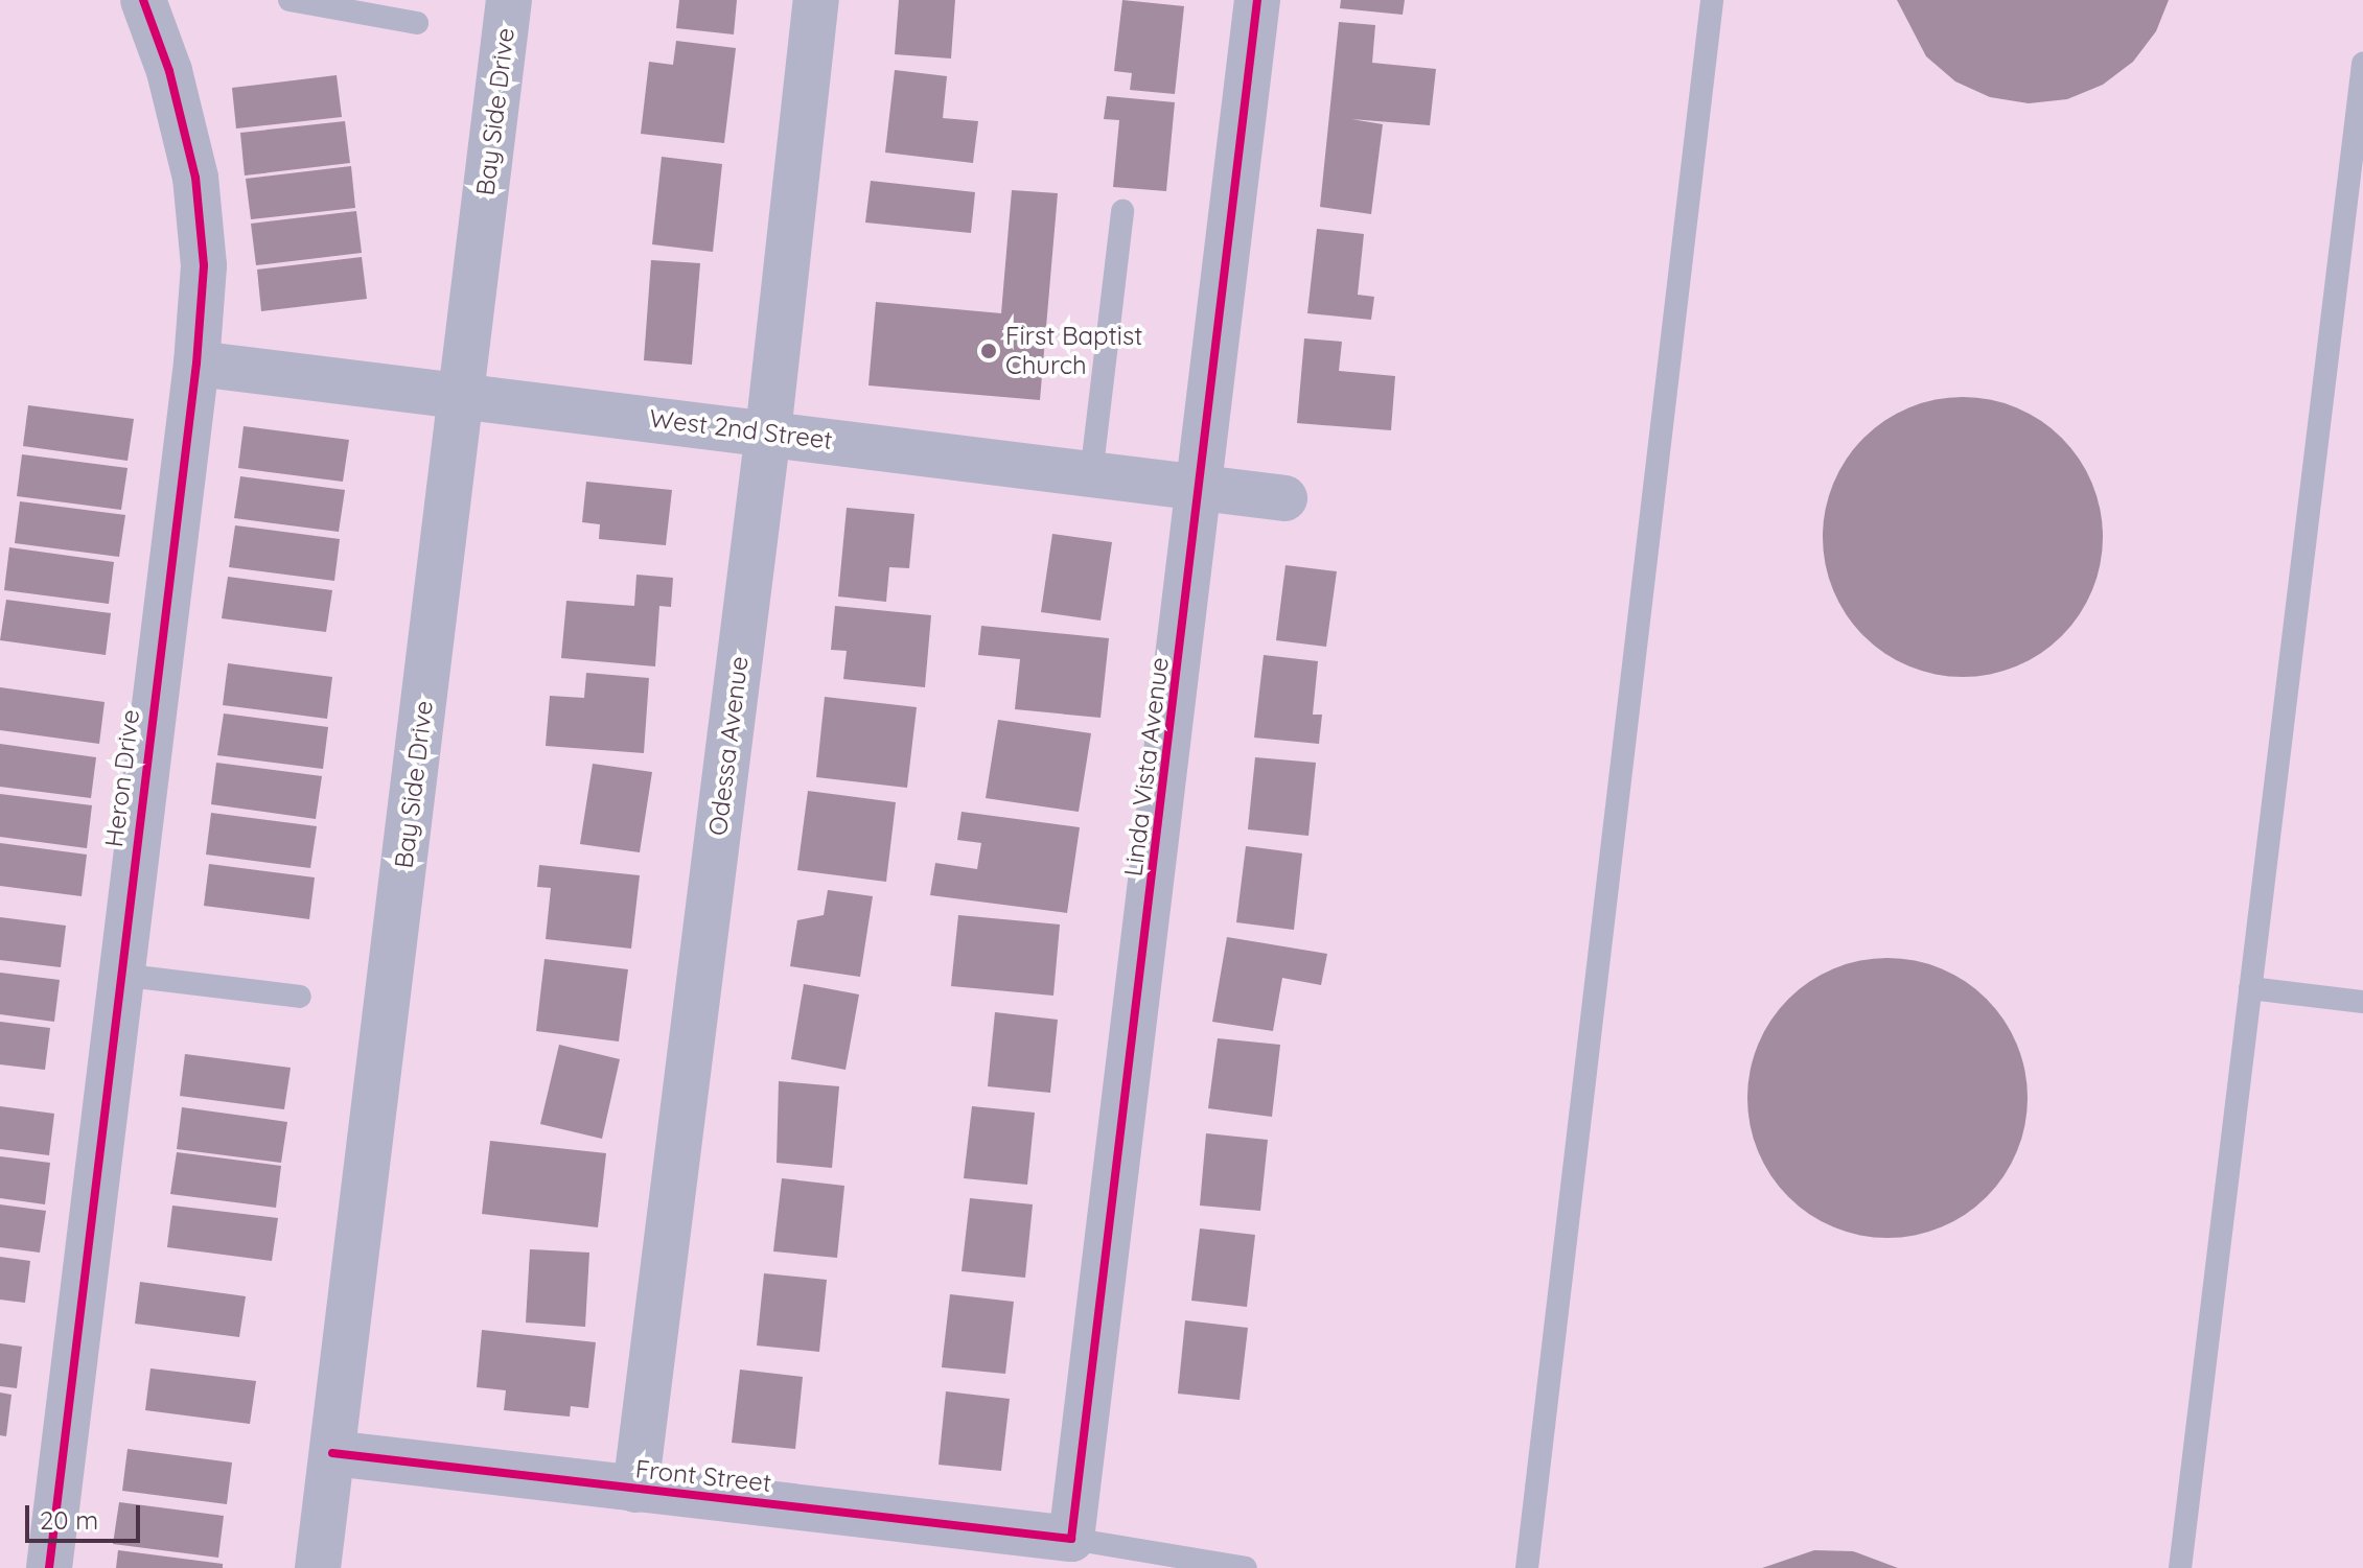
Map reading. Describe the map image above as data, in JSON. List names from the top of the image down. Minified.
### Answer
{"streets":{"street":["Bay Side Drive","West 2nd Street","Odessa Avenue","Linda Vista Avenue","Heron Drive","Front Street"]},"crossings":[["Bay Side Drive","West 2nd Street"],["Bay Side Drive","Front Street"],["West 2nd Street","Odessa Avenue"],["West 2nd Street","Linda Vista Avenue"],["West 2nd Street","Heron Drive"],["Odessa Avenue","Front Street"],["Linda Vista Avenue","Front Street"]],"places":["First Baptist Church"],"scale_bar":"20 m"}
